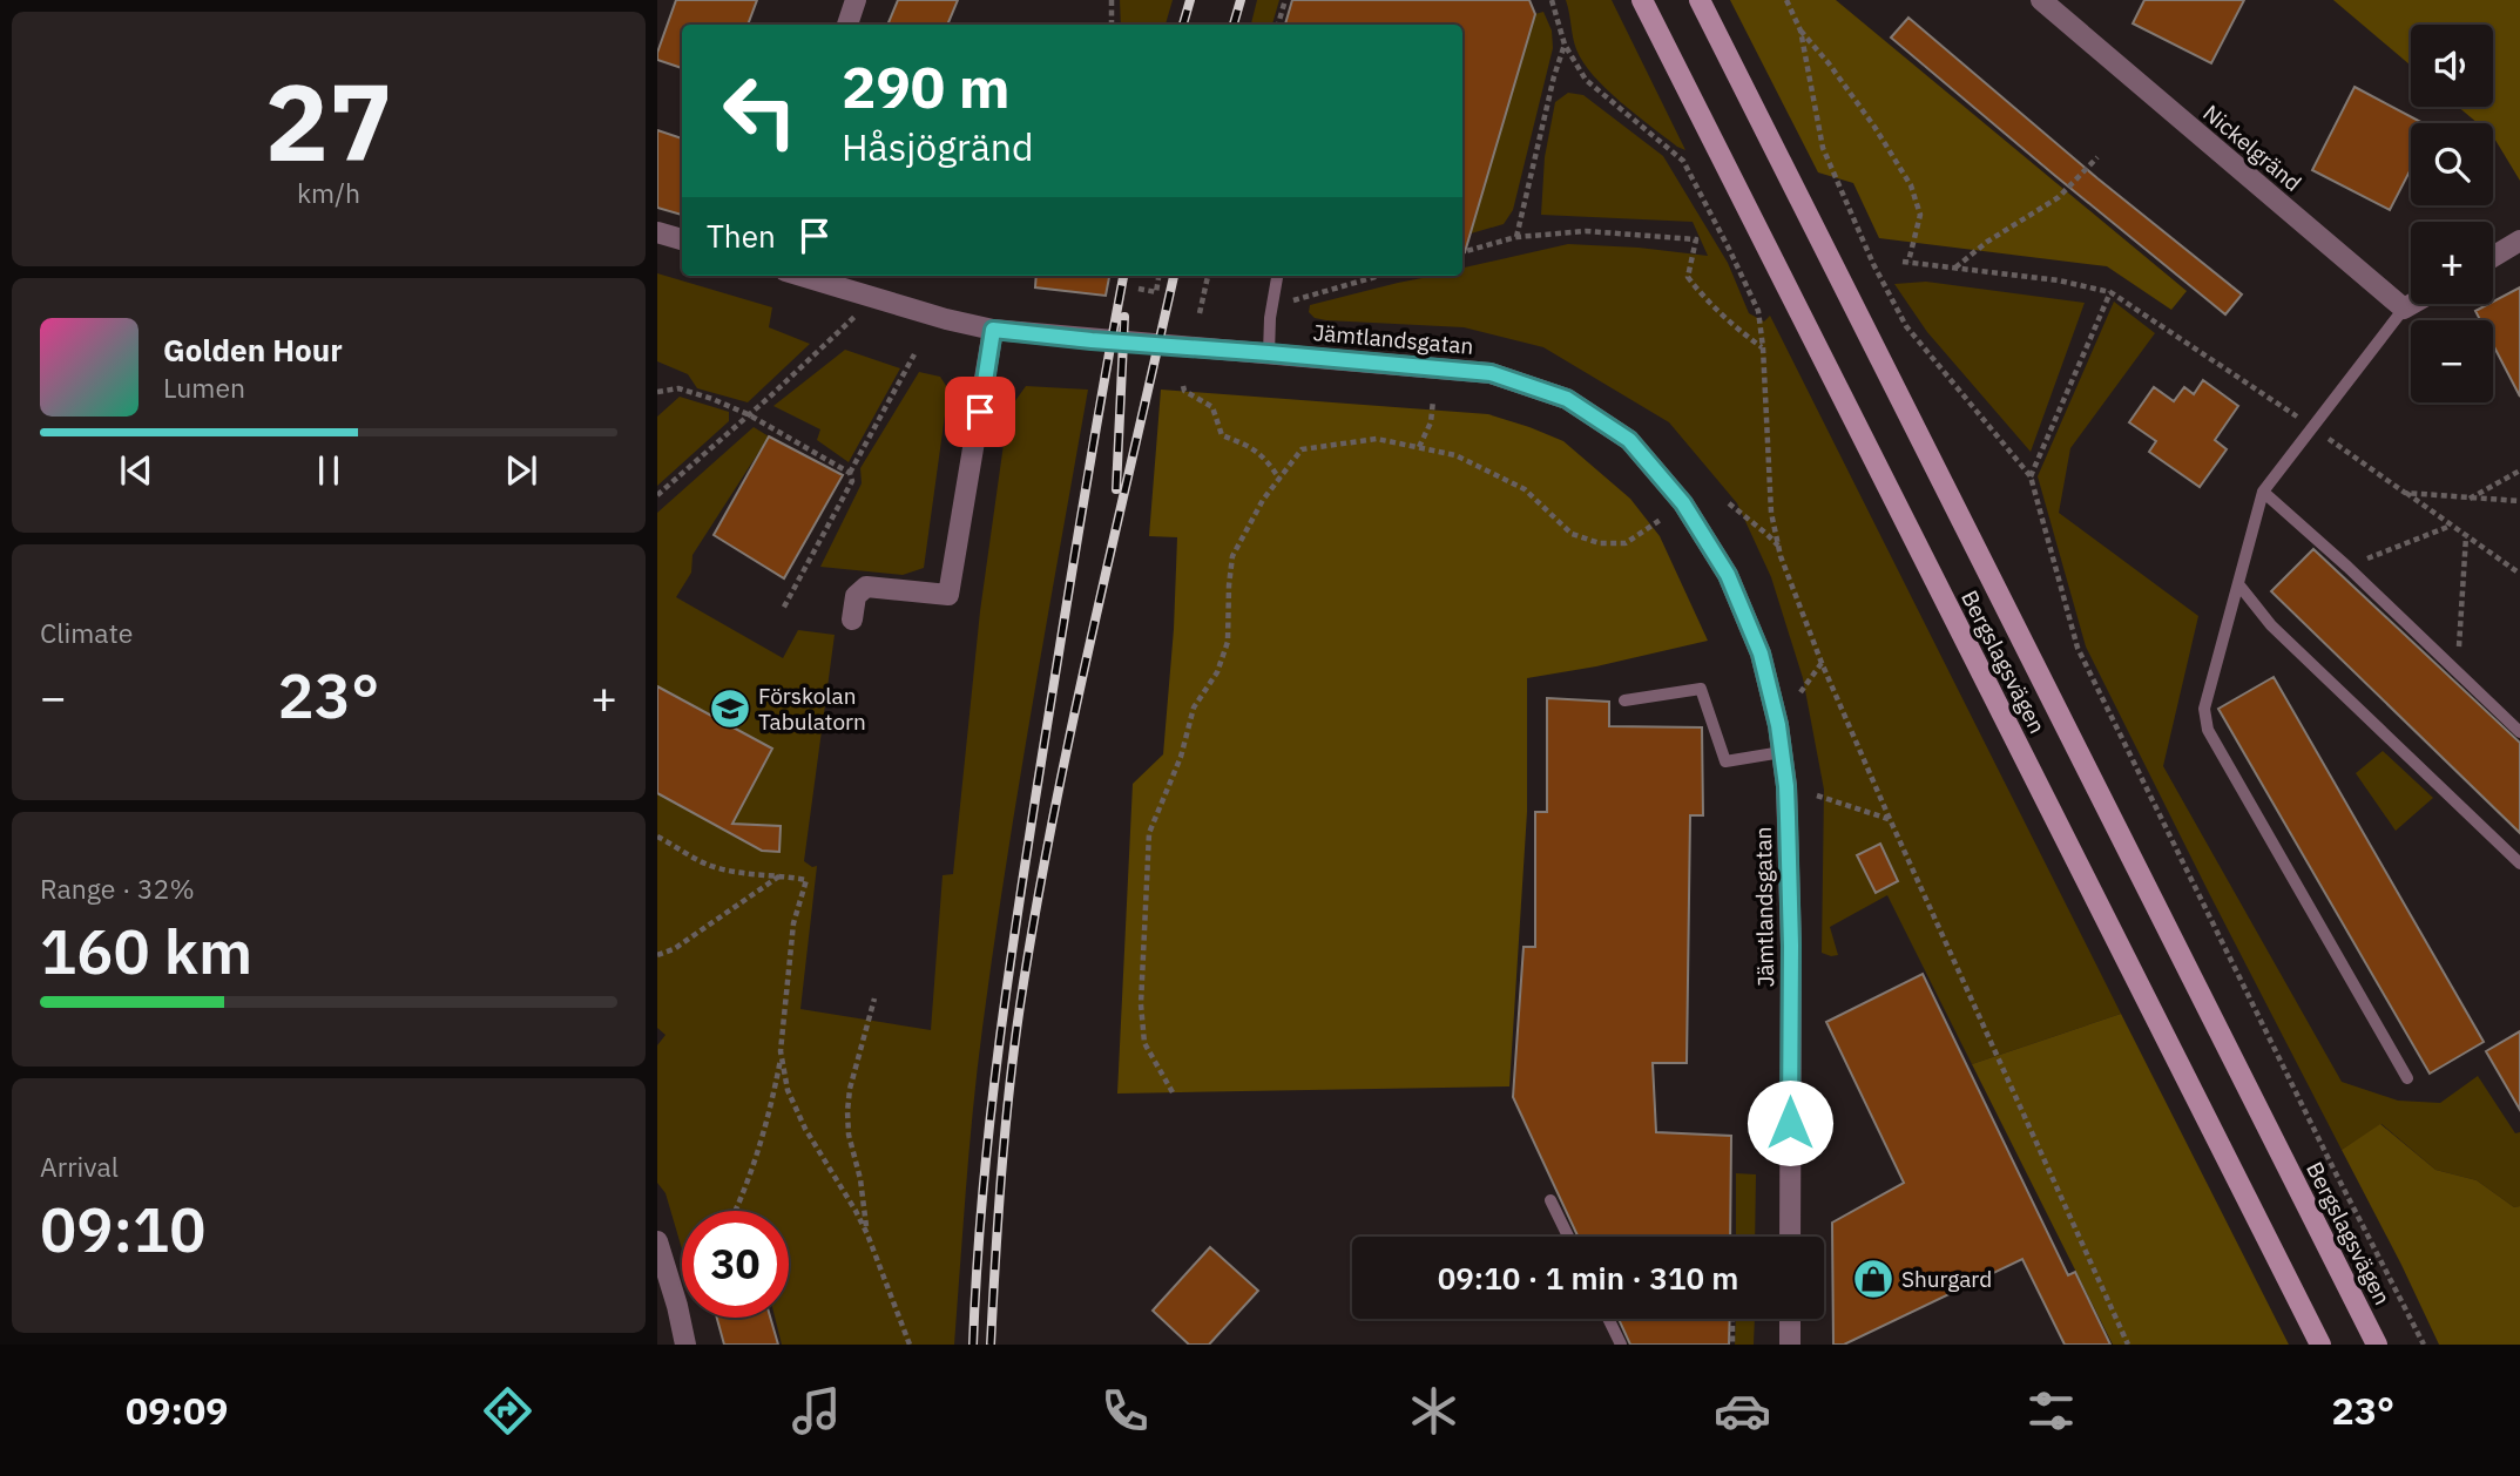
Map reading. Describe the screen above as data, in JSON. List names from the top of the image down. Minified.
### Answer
{"streets":{"main road":["Bergslagsvägen"],"street":["Nickelgränd","Jämtlandsgatan"]},"places":{"school or university":["Förskolan Tabulatorn"],"shop":["Shurgard"]},"page":{"tile":[["27","km/h"],"Climate",["Range · 32%","160 km"],["Arrival","09:10"]],"map_buttons":["+","−"],"turn":["290 m","Håsjögränd"],"then":"Then","song":["Golden Hour","Lumen"],"heat":["−","23°","+"],"limit":"30","trip":"09:10 · 1 min · 310 m","tabs":["09:09","23°"]}}
